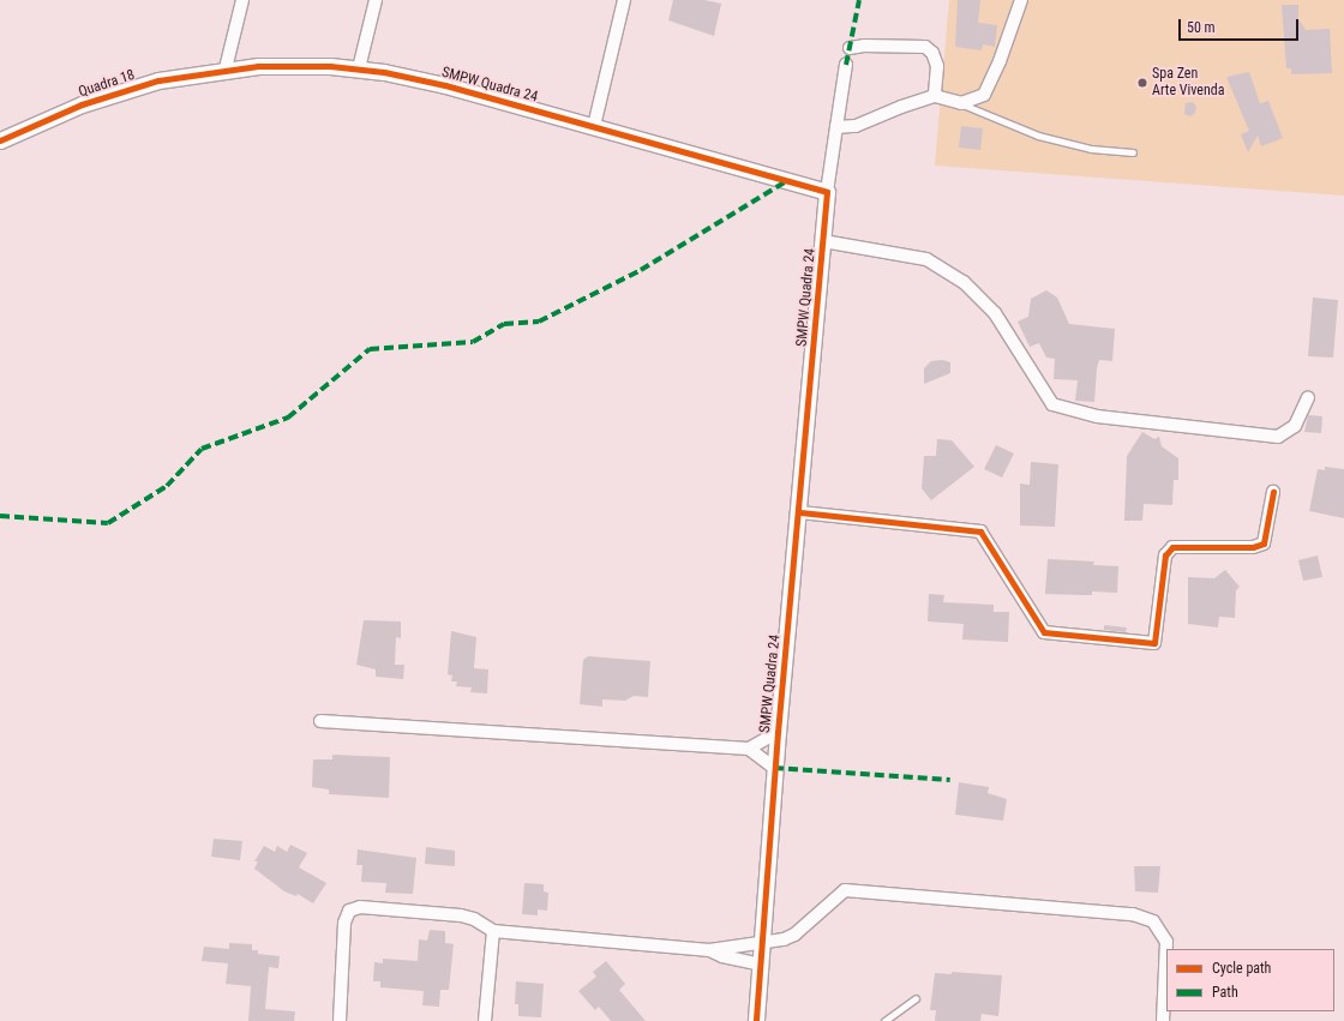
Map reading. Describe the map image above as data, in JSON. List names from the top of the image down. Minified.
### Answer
{"streets":{"street":["Quadra 18","SMPW Quadra 24"]},"crossings":[["Quadra 18","SMPW Quadra 24"]],"places":["Spa Zen Arte Vivenda"],"legend":["Cycle path","Path"],"scale_bar":"50 m"}
